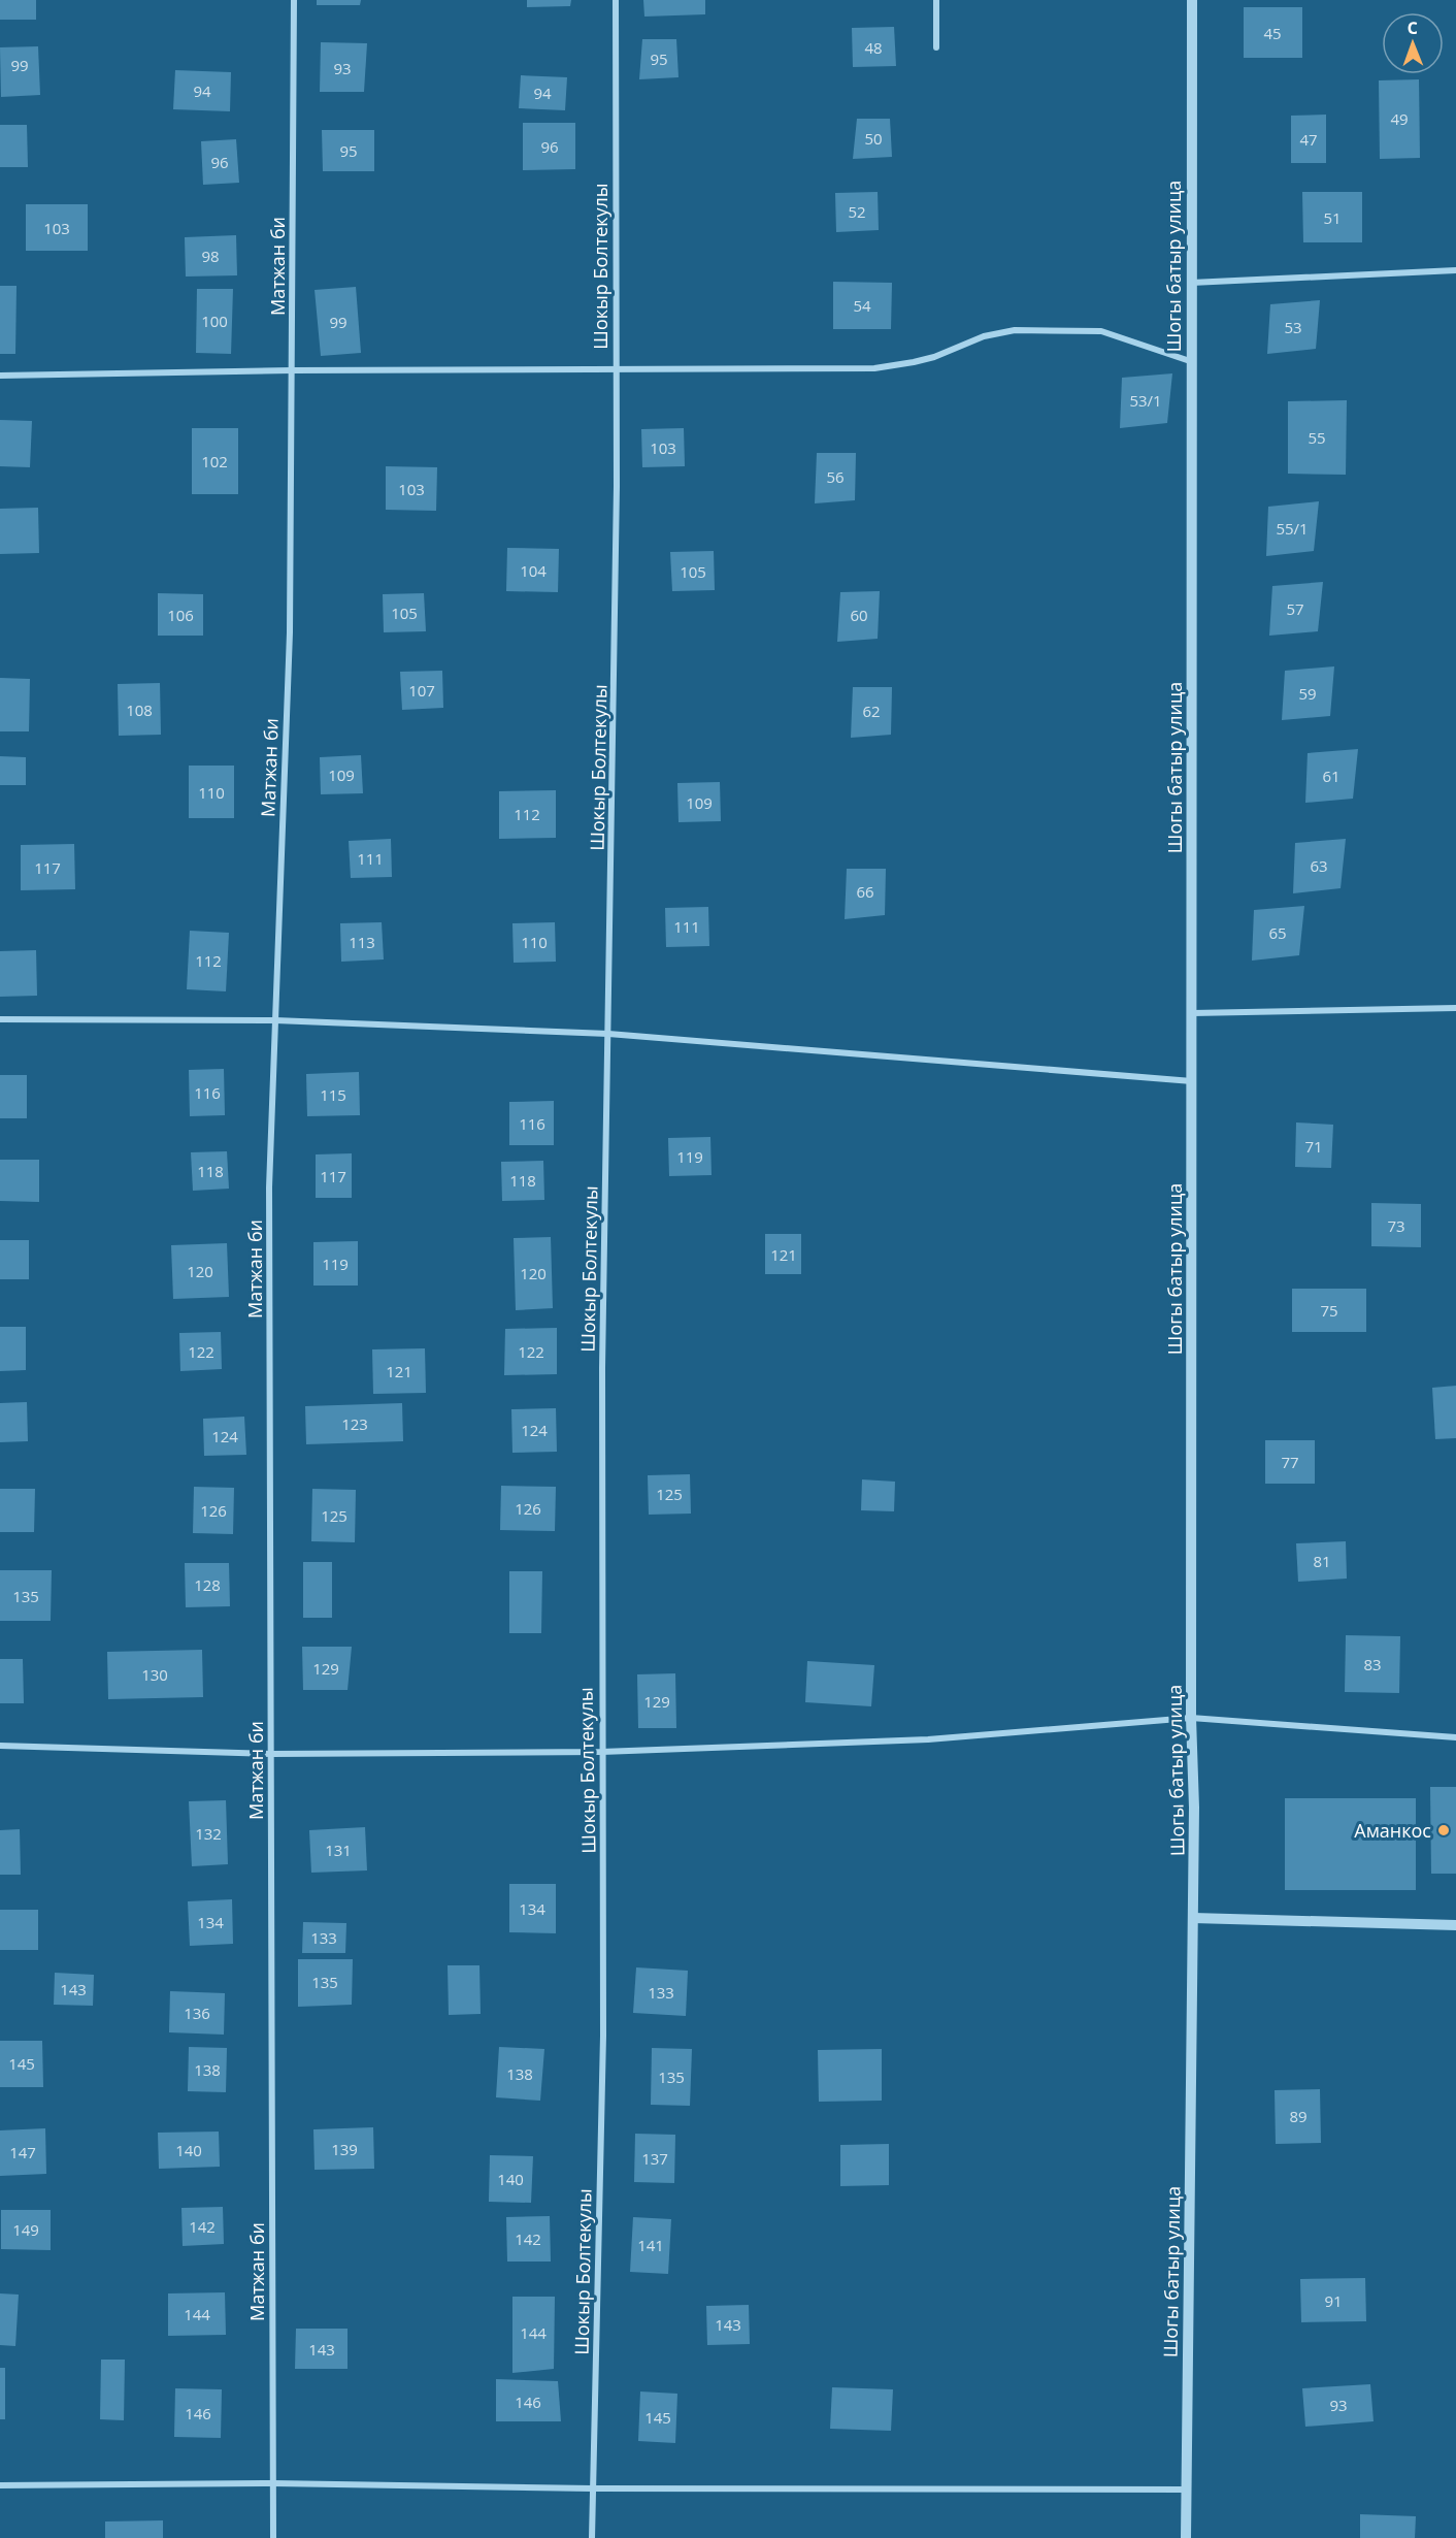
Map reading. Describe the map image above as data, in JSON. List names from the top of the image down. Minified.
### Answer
{"streets":{"street":["Матжан би","Шокыр Болтекулы","Шогы батыр улица"]},"places":["Аманкос"],"house_numbers":["45","48","95","99","93","94","94","49","50","47","96","95","96","52","51","103","98","54","100","99","53","53/1","55","103","102","56","103","55/1","104","105","57","105","106","60","107","59","108","62","109","61","110","109","112","111","63","117","66","111","65","113","110","112","116","115","116","71","119","118","117","118","73","121","119","120","120","75","122","122","121","123","124","124","77","125","126","126","125","81","128","135","83","129","130","129","132","131","134","134","133","135","143","133","136","145","138","138","135","89","139","140","147","137","140","142","149","142","141","91","144","143","144","143","146","93","146","145"],"north":"top"}
